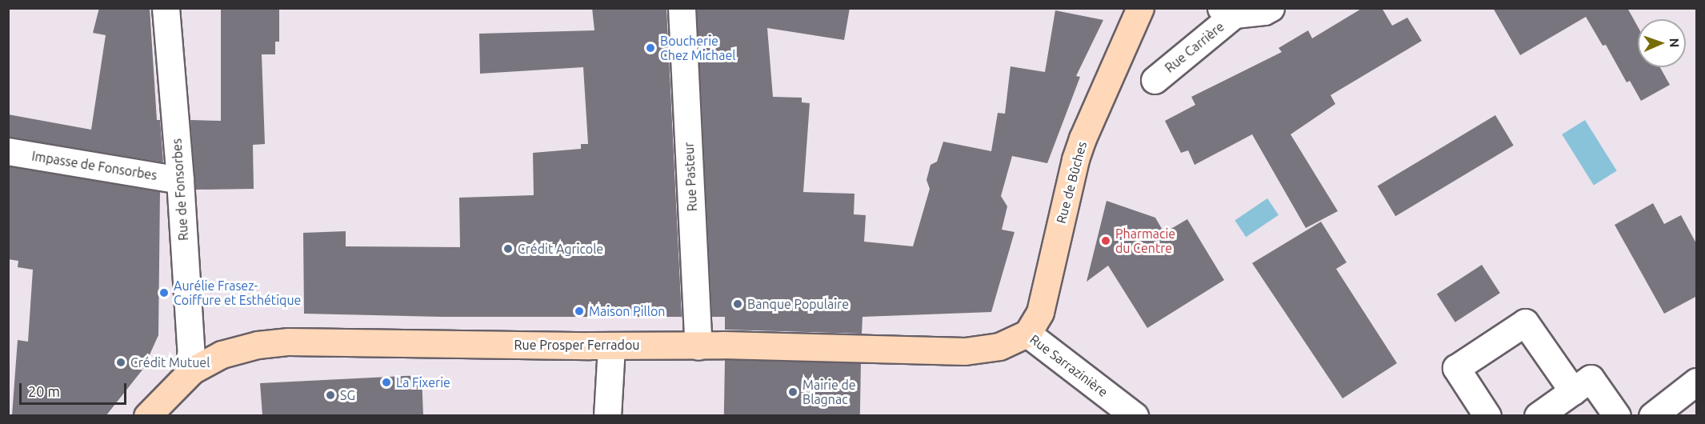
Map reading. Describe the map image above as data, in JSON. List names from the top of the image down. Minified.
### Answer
{"streets":{"main road":["Rue de Bûches","Rue Prosper Ferradou"],"street":["Rue Carrière","Impasse de Fonsorbes","Rue Pasteur","Rue de Fonsorbes","Rue Sarrazinière"]},"crossings":[["Impasse de Fonsorbes","Rue de Fonsorbes"],["Rue Pasteur","Rue Prosper Ferradou"],["Rue de Bûches","Rue Prosper Ferradou"],["Rue de Bûches","Rue Sarrazinière"],["Rue de Fonsorbes","Rue Prosper Ferradou"],["Rue Prosper Ferradou","Rue Sarrazinière"]],"places":["Boucherie Chez Michael","Pharmacie du Centre","Crédit Agricole","Aurélie Frasez- Coiffure et Esthétique","Banque Populaire","Maison Pillon","Crédit Mutuel","La Fixerie","Mairie de Blagnac","SG"],"scale_bar":"20 m","north":"right"}
